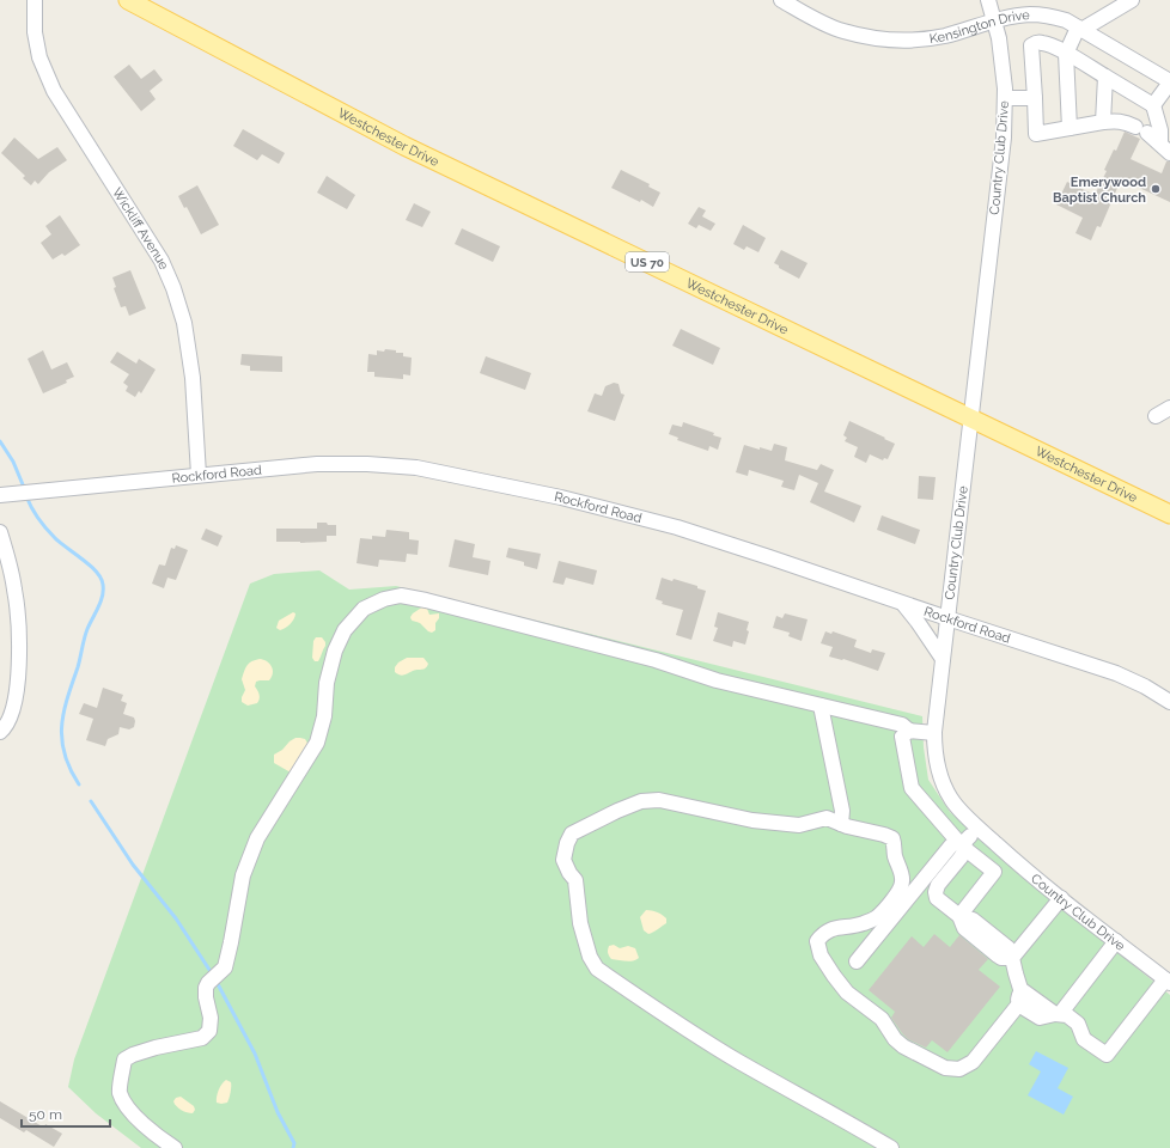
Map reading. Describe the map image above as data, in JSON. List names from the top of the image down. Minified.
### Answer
{"streets":{"main road":["Westchester Drive","US 70"],"street":["Kensington Drive","Country Club Drive","Wickliff Avenue","Rockford Road"]},"crossings":[["Kensington Drive","Country Club Drive"],["Westchester Drive","Country Club Drive"],["Country Club Drive","Rockford Road"],["Wickliff Avenue","Rockford Road"]],"places":["Emerywood Baptist Church"],"scale_bar":"50 m"}
